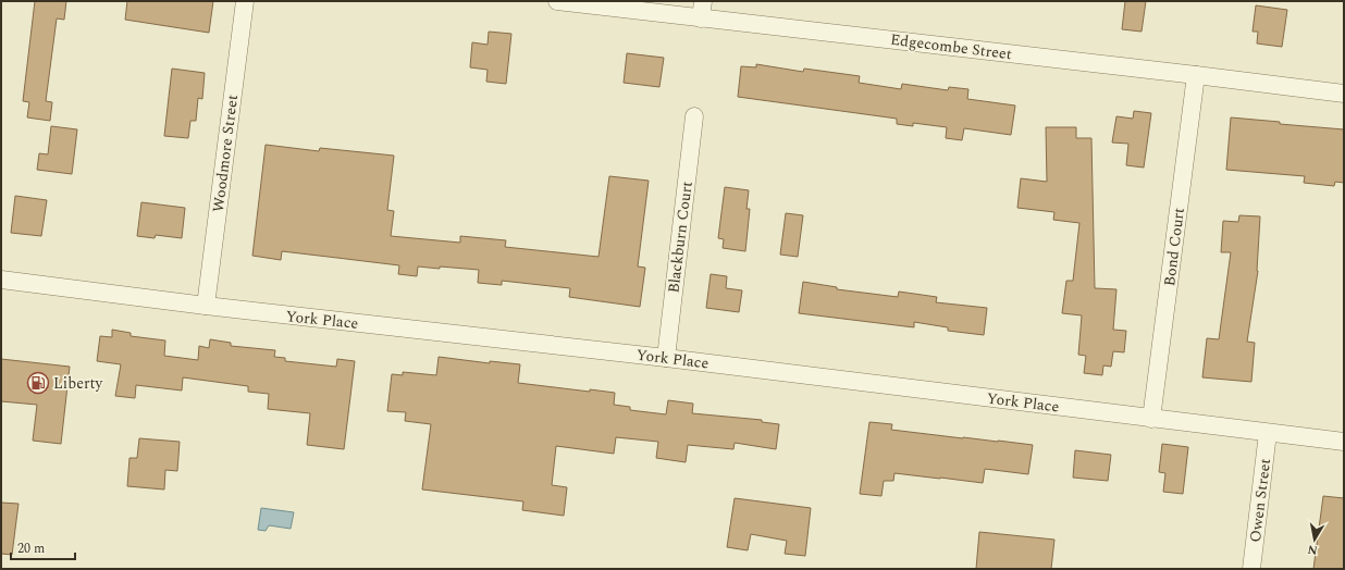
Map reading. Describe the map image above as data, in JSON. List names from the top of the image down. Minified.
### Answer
{"streets":{"street":["Edgecombe Street","Woodmore Street","Blackburn Court","Bond Court","York Place","Owen Street"]},"crossings":[["Edgecombe Street","Bond Court"],["Woodmore Street","York Place"],["Blackburn Court","York Place"],["Bond Court","York Place"],["York Place","Owen Street"]],"places":{"fuel station":["Liberty"]},"scale_bar":"20 m","north":"bottom"}
